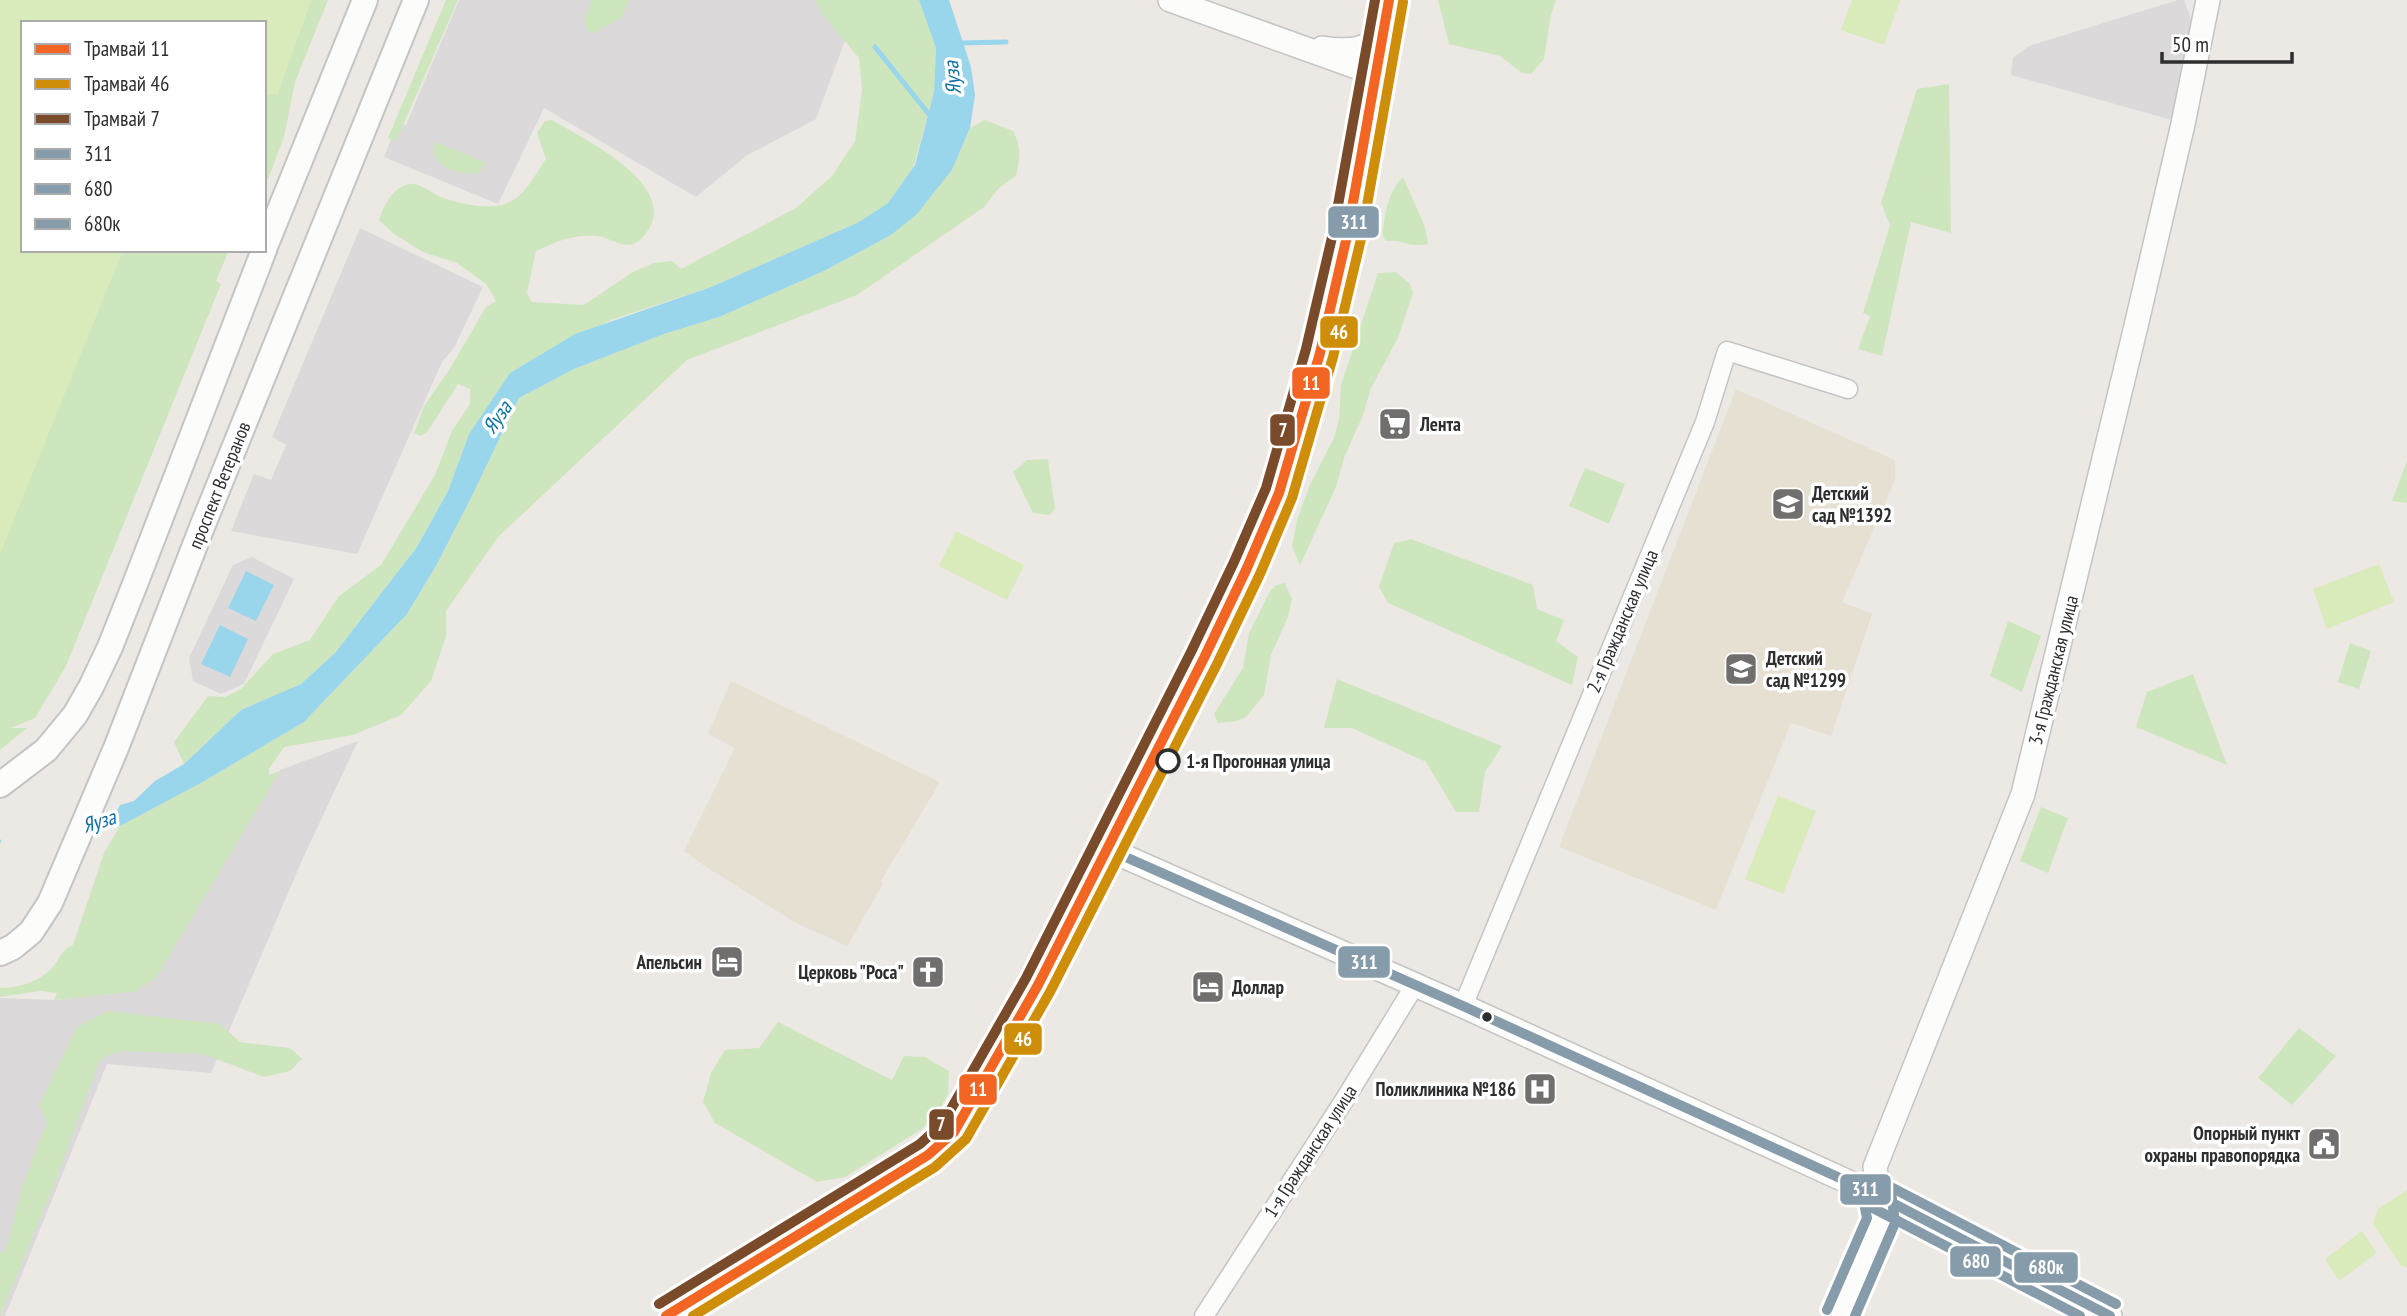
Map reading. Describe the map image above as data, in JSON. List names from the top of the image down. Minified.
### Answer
{"streets":{"main road":["проспект Ветеранов"],"street":["2-я Гражданская улица","3-я Гражданская улица","1-я Гражданская улица"]},"water":["Яуза"],"places":{"supermarket":["Лента"],"school or university":["Детский сад №1392","Детский сад №1299"],"other":["1-я Прогонная улица"],"hotel":["Апельсин","Доллар"],"church":["Церковь \"Роса\""],"hospital":["Поликлиника №186"],"public building":["Опорный пункт охраны правопорядка"]},"lines":["tram line 11","tram line 7","transit line 311","tram line 46","transit line 680к","transit line 680"],"legend":["Трамвай 11","Трамвай 46","Трамвай 7","311","680","680к"],"scale_bar":"50 m"}
